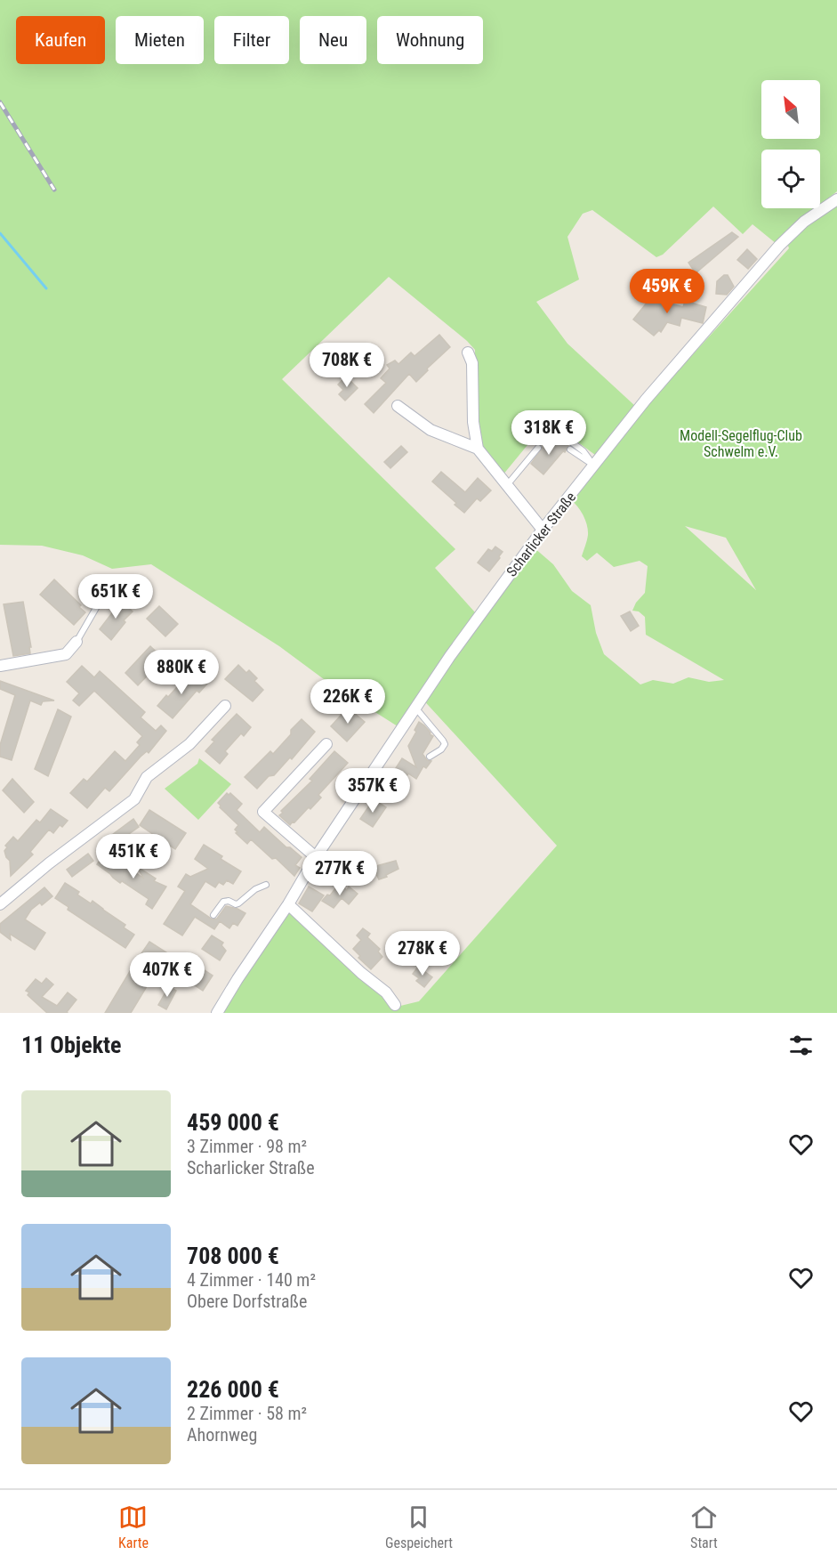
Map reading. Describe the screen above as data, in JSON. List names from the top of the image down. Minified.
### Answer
{"streets":{"street":["Scharlicker Straße"]},"parks":["Modell-Segelflug-Club Schwelm e.V."],"north":"top left","page":{"chip":["Kaufen","Mieten","Filter","Neu","Wohnung"],"price":["459K €","708K €","318K €","651K €","880K €","226K €","357K €","451K €","277K €","278K €","407K €"],"heading":"11 Objekte","list":[{"name":"459 000 €","note":"3 Zimmer · 98 m² · Scharlicker Straße"},{"name":"708 000 €","note":"4 Zimmer · 140 m² · Obere Dorfstraße"},{"name":"226 000 €","note":"2 Zimmer · 58 m² · Ahornweg"}],"tabs":["Karte","Gespeichert","Start"]}}
